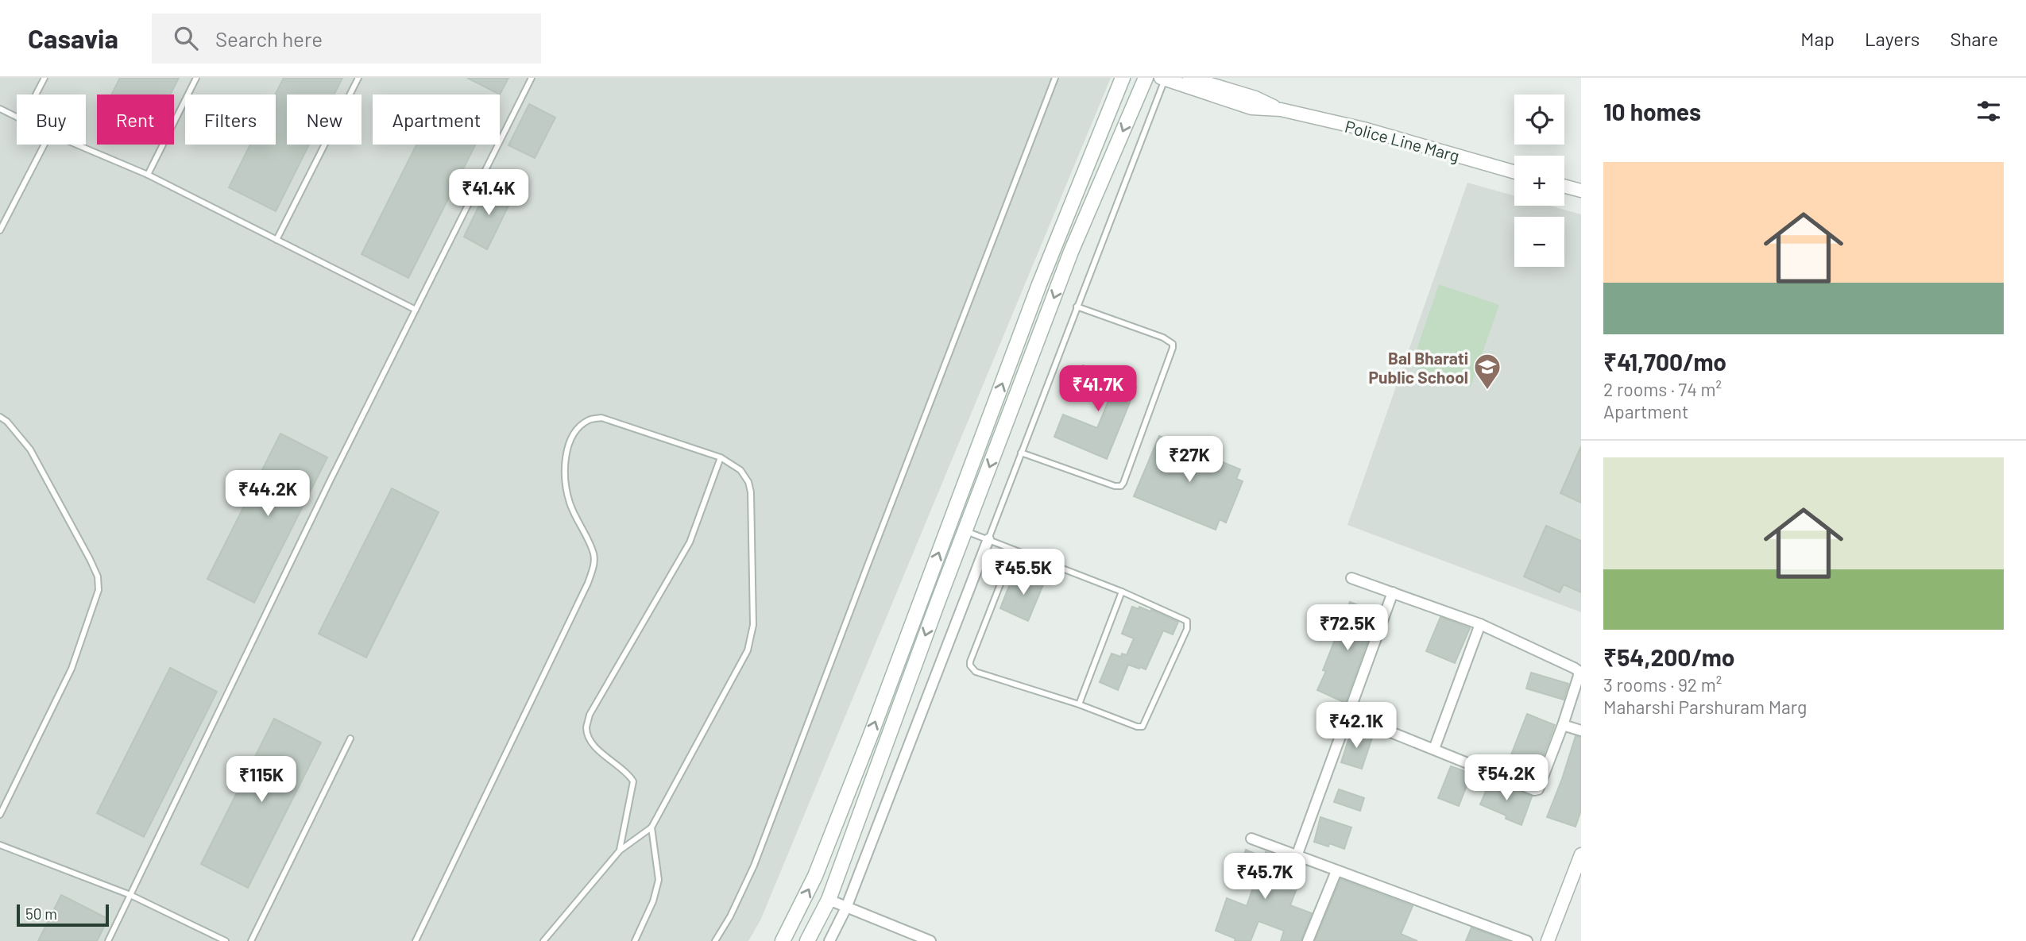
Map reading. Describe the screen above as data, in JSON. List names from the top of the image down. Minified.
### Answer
{"streets":{"street":["Police Line Marg"]},"places":{"school or university":["Bal Bharati Public School"]},"scale_bar":"50 m","page":{"header":"Casavia","search":"Search here","nav":["Map","Layers","Share"],"heading":"10 homes","map_buttons":["+","−"],"chip":["Buy","Rent","Filters","New","Apartment"],"list":[{"name":"₹41,700/mo","note":"2 rooms · 74 m² · Apartment"},{"name":"₹54,200/mo","note":"3 rooms · 92 m² · Maharshi Parshuram Marg"}],"price":["₹41.4K","₹41.7K","₹27K","₹44.2K","₹45.5K","₹72.5K","₹42.1K","₹54.2K","₹115K","₹45.7K"],"scale":"50 m"}}
